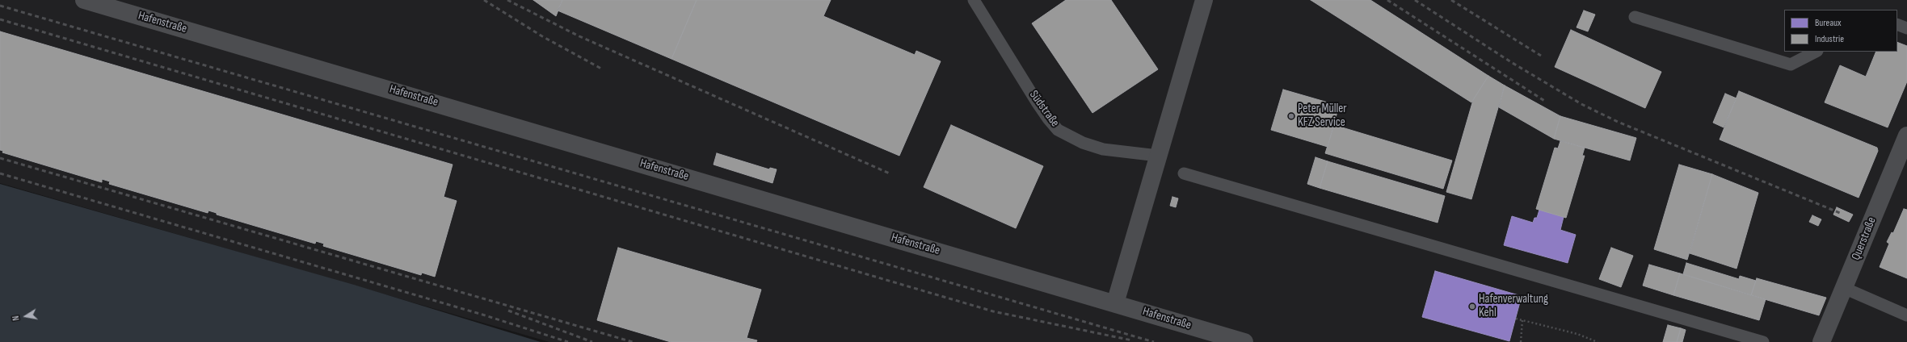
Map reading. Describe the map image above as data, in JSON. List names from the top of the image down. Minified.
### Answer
{"streets":{"street":["Hafenstraße","Querstraße"],"lane":["Südstraße"]},"places":["Peter Müller KFZ Service","Hafenverwaltung Kehl"],"legend":["Bureaux","Industrie"],"north":"left"}
